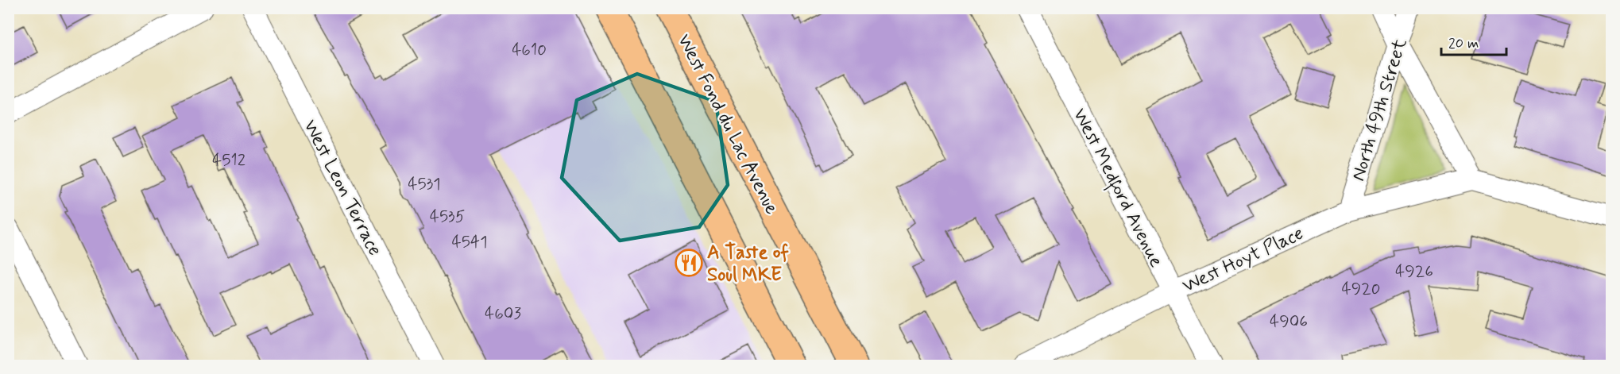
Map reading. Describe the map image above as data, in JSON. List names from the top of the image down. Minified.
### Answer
{"streets":{"main road":["West Fond du Lac Avenue"],"street":["North 49th Street","West Leon Terrace","West Medford Avenue","West Hoyt Place"]},"crossings":[["North 49th Street","West Hoyt Place"],["West Medford Avenue","West Hoyt Place"]],"places":{"restaurant":["A Taste of Soul MKE"]},"house_numbers":["4610","4512","4531","4535","4541","4926","4920","4603","4906"],"scale_bar":"20 m"}
